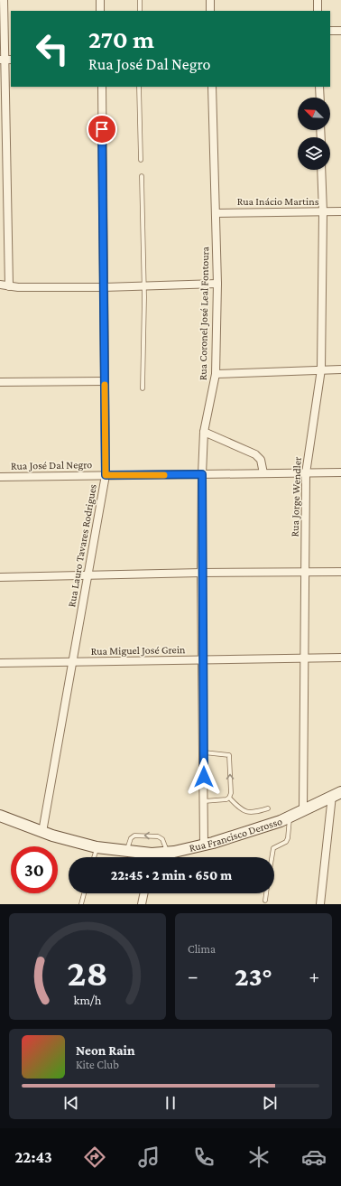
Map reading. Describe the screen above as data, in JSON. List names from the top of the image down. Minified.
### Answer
{"streets":{"main road":["Rua Francisco Derosso"],"street":["Rua Inácio Martins","Rua Coronel José Leal Fontoura","Rua José Dal Negro","Rua Jorge Wendler","Rua Lauro Tavares Rodrigues","Rua Miguel José Grein"]},"crossings":[["Rua Inácio Martins","Rua Coronel José Leal Fontoura"],["Rua Inácio Martins","Rua Jorge Wendler"],["Rua Coronel José Leal Fontoura","Rua José Dal Negro"],["Rua Coronel José Leal Fontoura","Rua Miguel José Grein"],["Rua Coronel José Leal Fontoura","Rua Francisco Derosso"],["Rua José Dal Negro","Rua Jorge Wendler"],["Rua José Dal Negro","Rua Lauro Tavares Rodrigues"],["Rua Jorge Wendler","Rua Miguel José Grein"],["Rua Jorge Wendler","Rua Francisco Derosso"],["Rua Lauro Tavares Rodrigues","Rua Miguel José Grein"],["Rua Lauro Tavares Rodrigues","Rua Francisco Derosso"]],"north":"top left","page":{"turn":["270 m","Rua José Dal Negro"],"limit":"30","trip":"22:45 · 2 min · 650 m","tile":"Clima","heat":["−","23°","+"],"song":["Neon Rain","Kite Club"],"tabs":"22:43","gauge":["28","km/h"]}}
